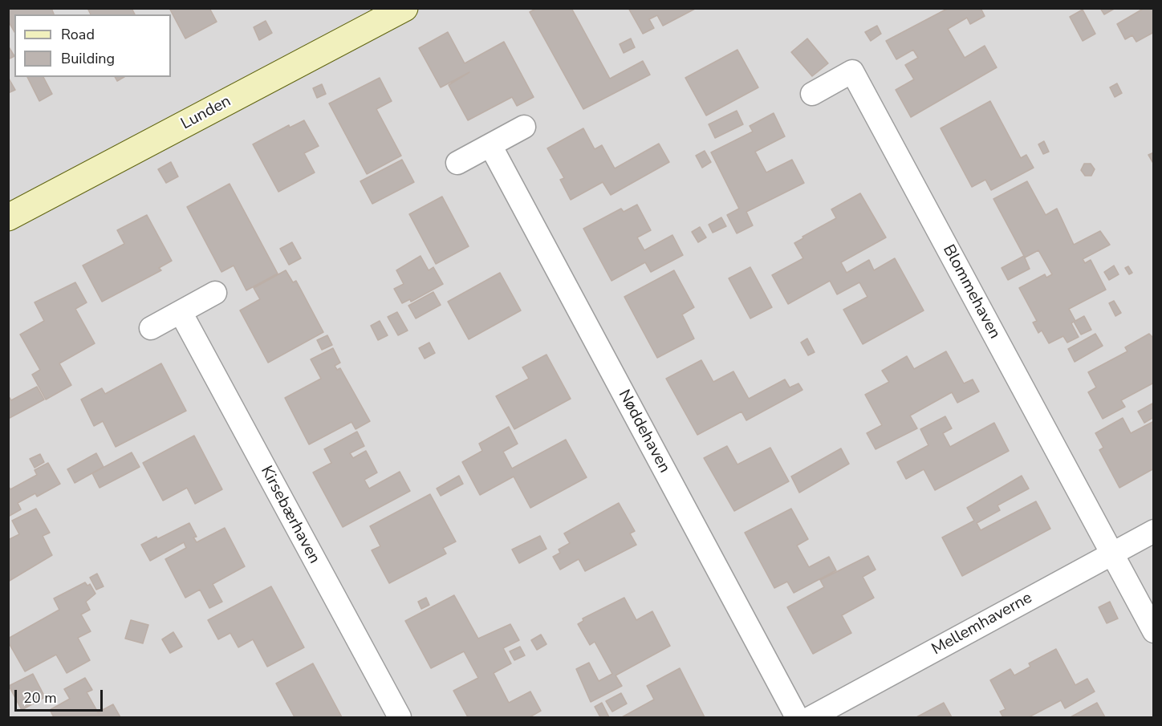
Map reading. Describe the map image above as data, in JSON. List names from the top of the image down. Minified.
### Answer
{"streets":{"street":["Lunden","Blommehaven","Nøddehaven","Kirsebærhaven","Mellemhaverne"]},"crossings":[["Blommehaven","Mellemhaverne"]],"legend":["Road","Building"],"scale_bar":"20 m"}
